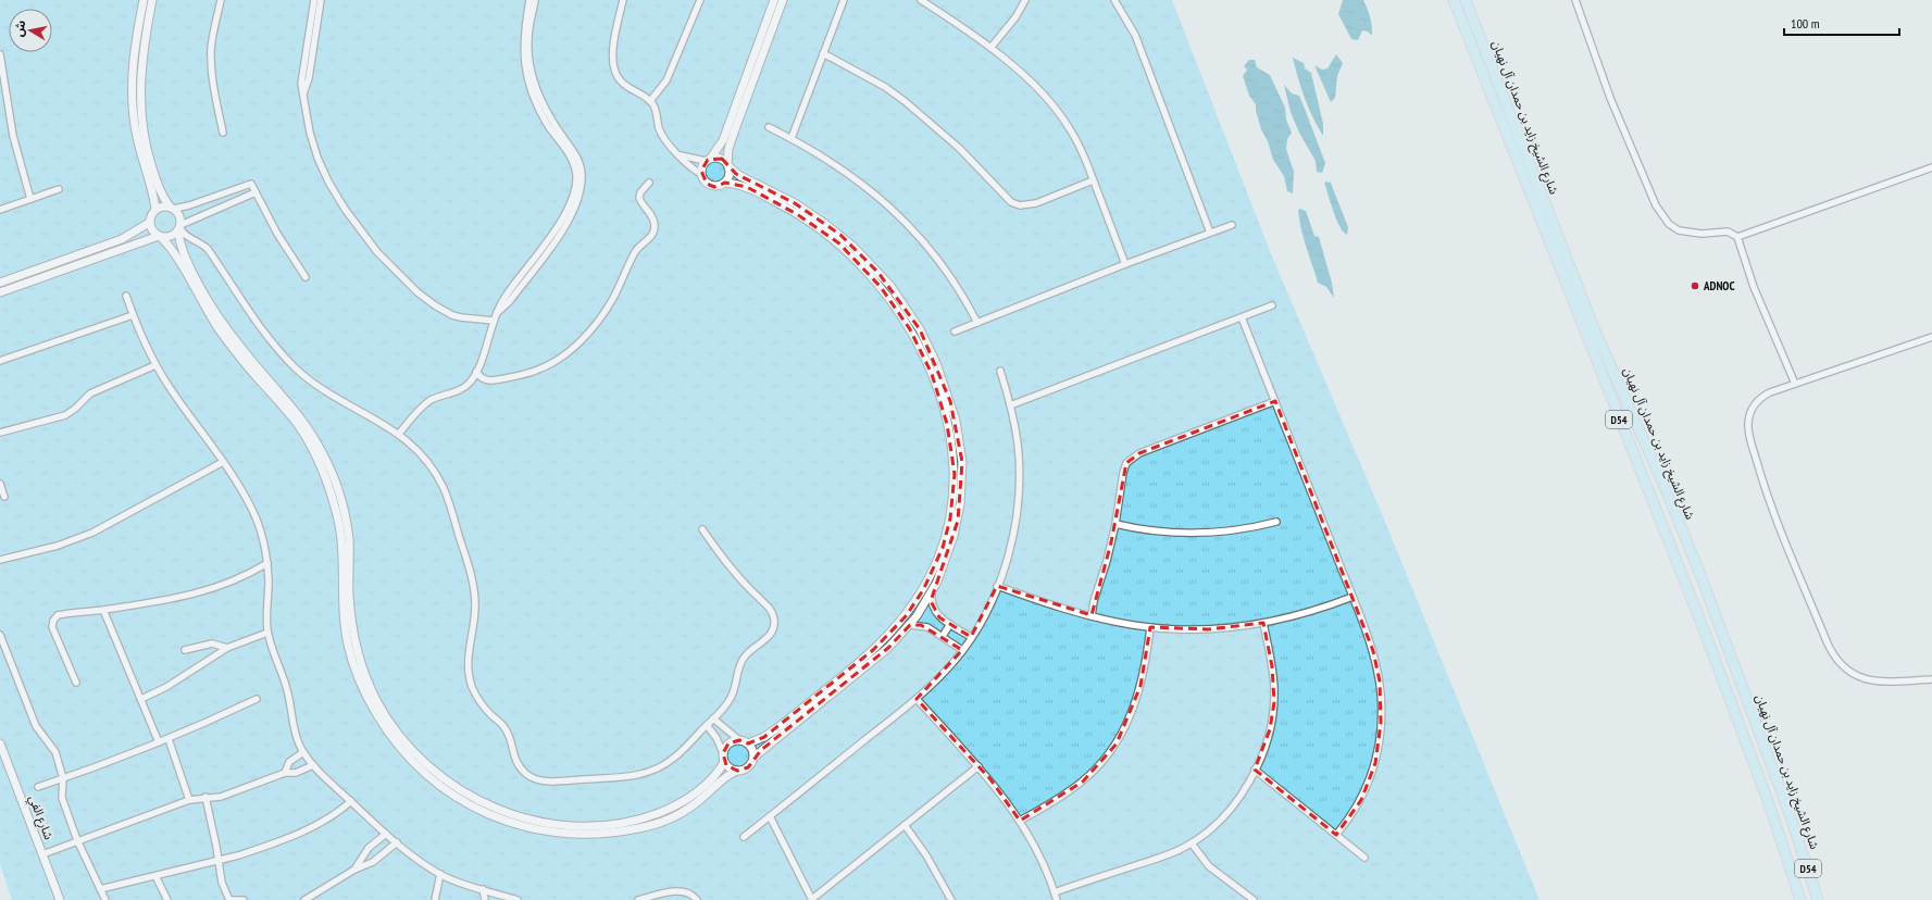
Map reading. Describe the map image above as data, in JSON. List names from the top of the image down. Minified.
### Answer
{"streets":{"highway":["شارع الشيخ زايد بن حمدان آل نهيان","D54"],"street":["شارع الفي"]},"places":["ADNOC"],"scale_bar":"100 m","north":"left"}
